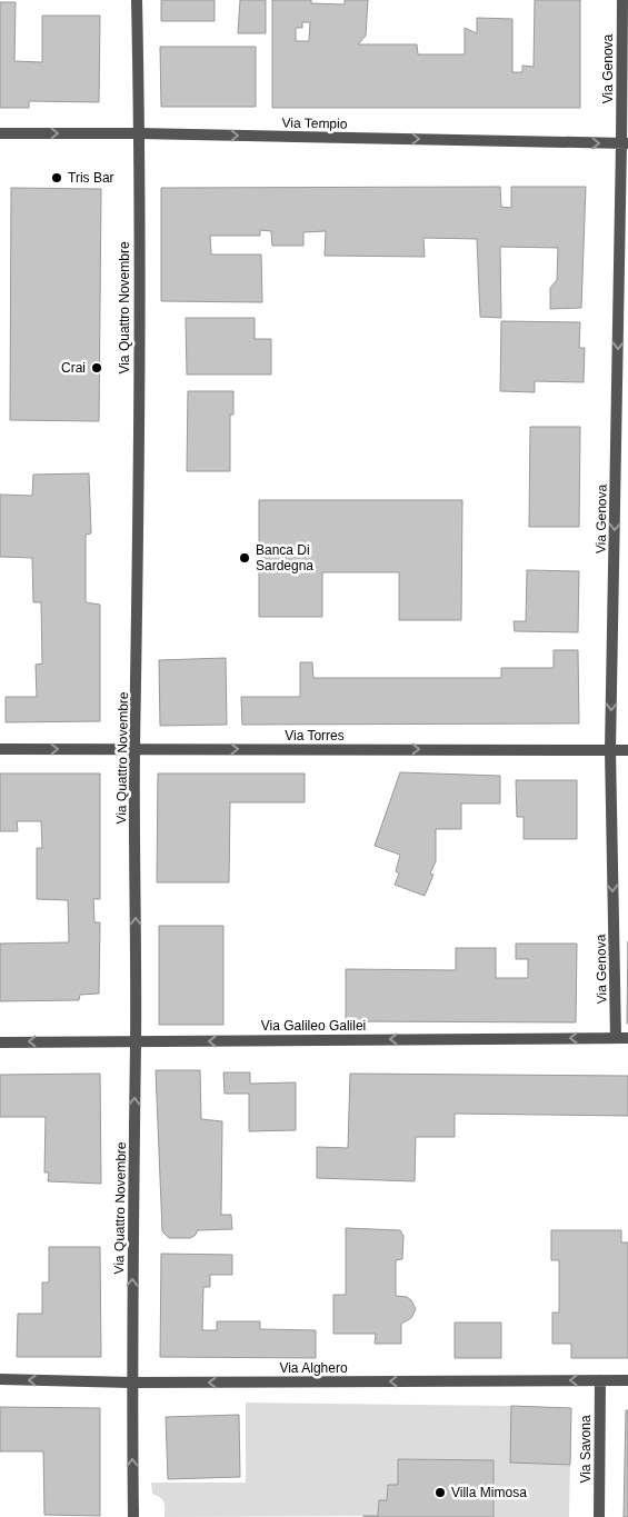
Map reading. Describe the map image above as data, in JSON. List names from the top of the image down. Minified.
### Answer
{"streets":{"street":["Via Genova","Via Tempio","Via Quattro Novembre","Via Torres","Via Galileo Galilei","Via Alghero","Via Savona"]},"crossings":[["Via Genova","Via Tempio"],["Via Genova","Via Torres"],["Via Genova","Via Galileo Galilei"],["Via Tempio","Via Quattro Novembre"],["Via Quattro Novembre","Via Torres"],["Via Quattro Novembre","Via Galileo Galilei"],["Via Quattro Novembre","Via Alghero"],["Via Alghero","Via Savona"]],"one_way":["Via Genova","Via Tempio","Via Quattro Novembre","Via Torres","Via Galileo Galilei","Via Alghero"],"places":["Tris Bar","Crai","Banca Di Sardegna","Villa Mimosa"]}
